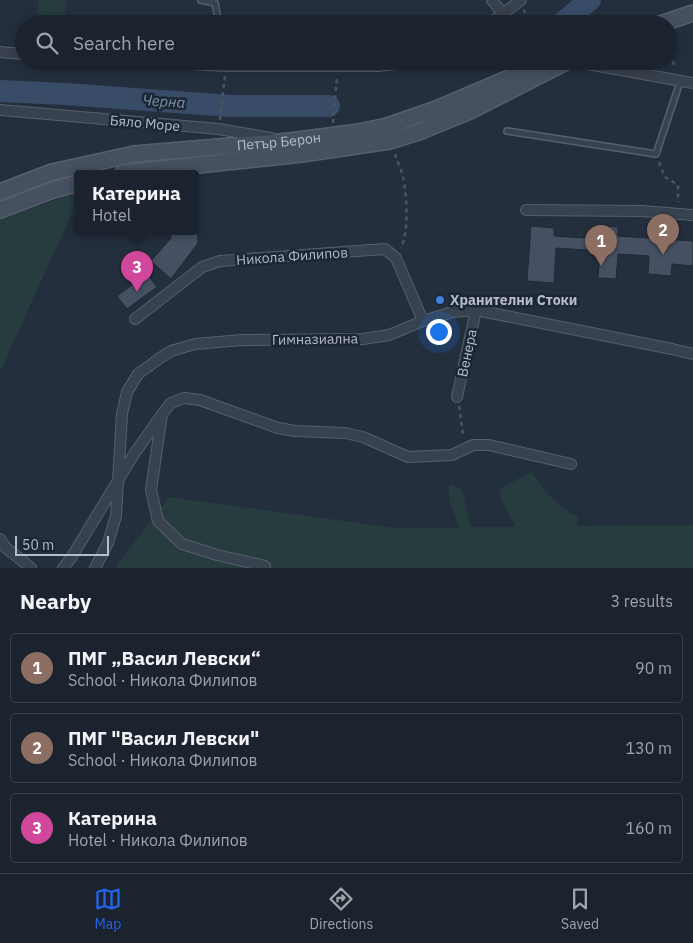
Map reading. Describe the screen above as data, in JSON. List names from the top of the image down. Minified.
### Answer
{"streets":{"main road":["Петър Берон"],"street":["Бяло Море","Никола Филипов","Гимназиална","Венера"]},"crossings":[["Бяло Море","Петър Берон"],["Гимназиална","Венера"]],"water":["Черна"],"places":["Хранителни Стоки"],"scale_bar":"50 m","page":{"search":"Search here","popup":["Катерина","Hotel"],"pins":["2","1","3"],"scale":"50 m","heading":["Nearby","3 results"],"list":[{"mark":"1","name":"ПМГ „Васил Левски“","note":"School · Никола Филипов","value":"90 m"},{"mark":"2","name":"ПМГ \"Васил Левски\"","note":"School · Никола Филипов","value":"130 m"},{"mark":"3","name":"Катерина","note":"Hotel · Никола Филипов","value":"160 m"}],"nav":["Map","Directions","Saved"]}}
